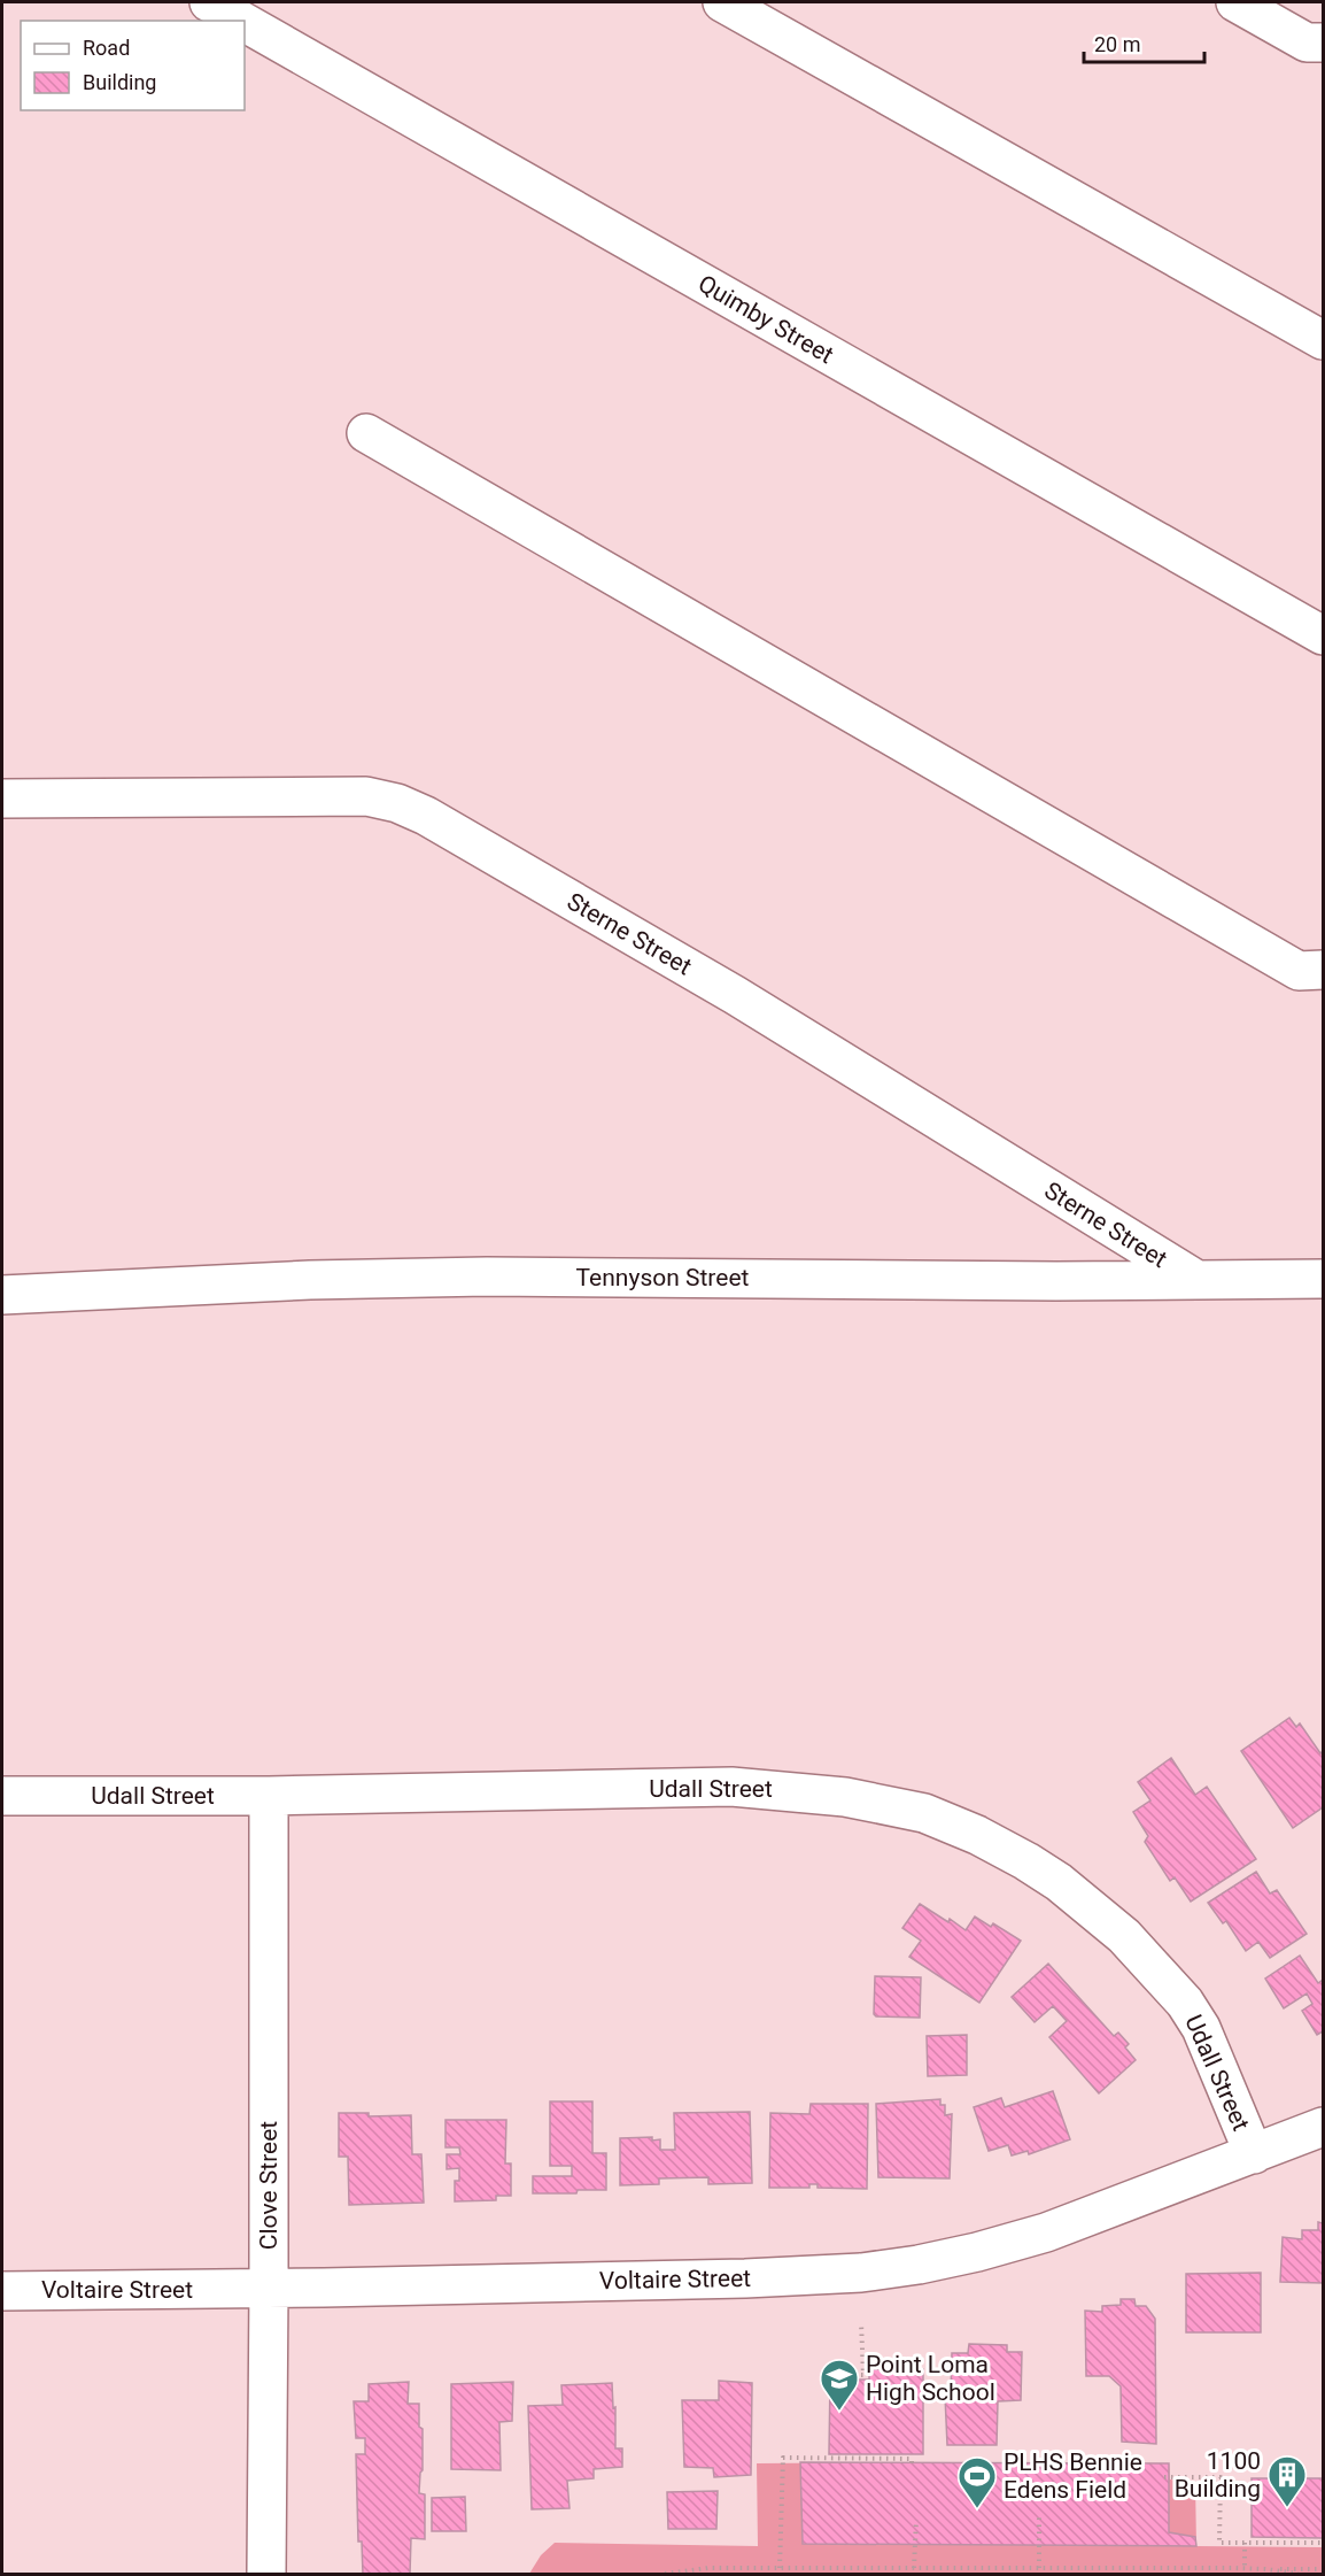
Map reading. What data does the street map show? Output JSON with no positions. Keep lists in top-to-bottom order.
{
  "streets": {
    "street": [
      "Quimby Street",
      "Sterne Street",
      "Tennyson Street",
      "Udall Street",
      "Clove Street",
      "Voltaire Street"
    ]
  },
  "crossings": [
    ["Sterne Street", "Tennyson Street"],
    ["Udall Street", "Clove Street"],
    ["Udall Street", "Voltaire Street"],
    ["Clove Street", "Voltaire Street"]
  ],
  "places": {
    "school or university": ["Point Loma High School"],
    "building": ["1100 Building"],
    "sports": ["PLHS Bennie Edens Field"]
  },
  "legend": ["Road", "Building"],
  "scale_bar": "20 m"
}
